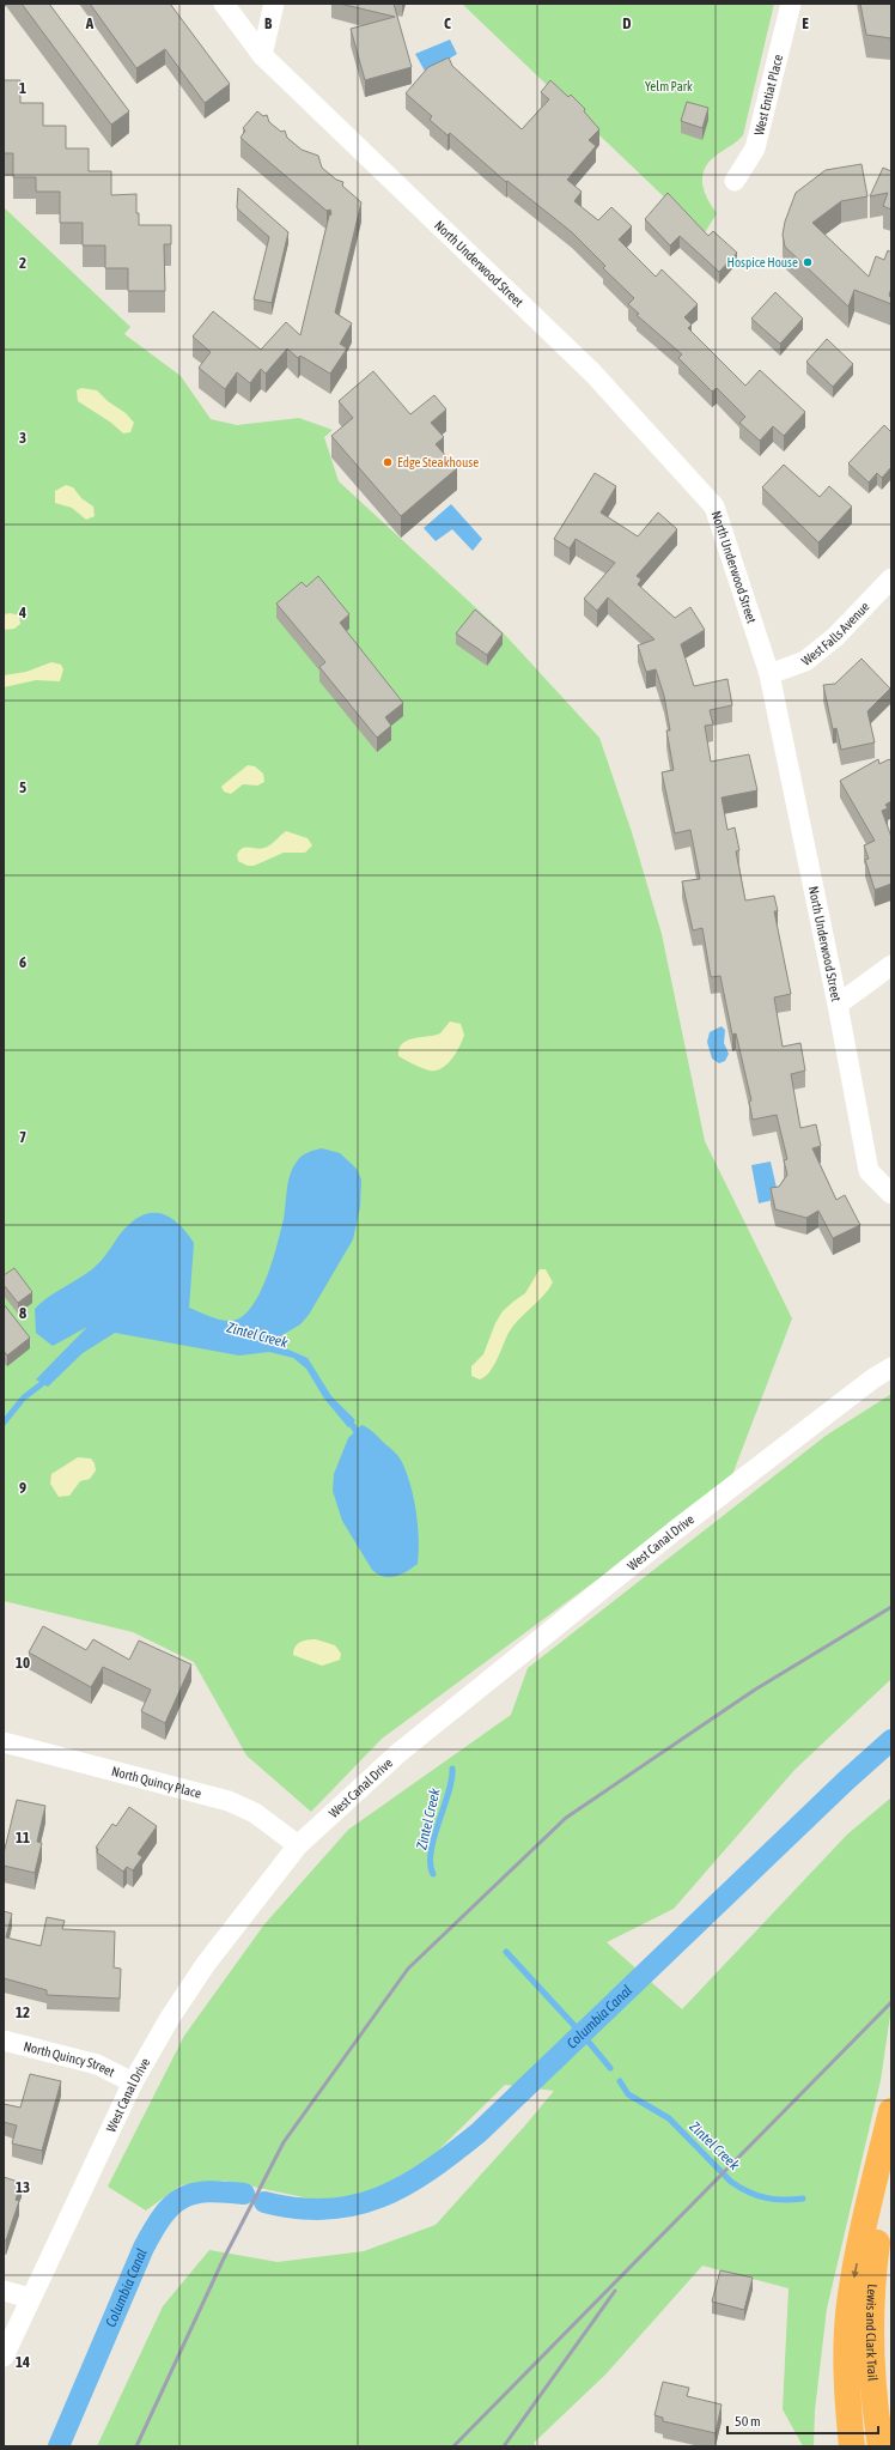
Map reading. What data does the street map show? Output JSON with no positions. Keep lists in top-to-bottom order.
{
  "streets": {
    "highway": ["Lewis and Clark Trail"],
    "street": [
      "West Entiat Place",
      "North Underwood Street",
      "West Falls Avenue",
      "West Canal Drive",
      "North Quincy Place",
      "North Quincy Street"
    ]
  },
  "crossings": [
    ["North Underwood Street", "West Falls Avenue"],
    ["West Canal Drive", "North Quincy Place"],
    ["West Canal Drive", "North Quincy Street"]
  ],
  "water": ["Zintel Creek", "Columbia Canal"],
  "parks": ["Yelm Park"],
  "places": ["Hospice House", "Edge Steakhouse"],
  "scale_bar": "50 m",
  "grid": {
    "columns": [
      "A",
      "B",
      "C",
      "D",
      "E"
    ],
    "rows": [
      "1",
      "2",
      "3",
      "4",
      "5",
      "6",
      "7",
      "8",
      "9",
      "10",
      "11",
      "12",
      "13",
      "14"
    ]
  }
}
